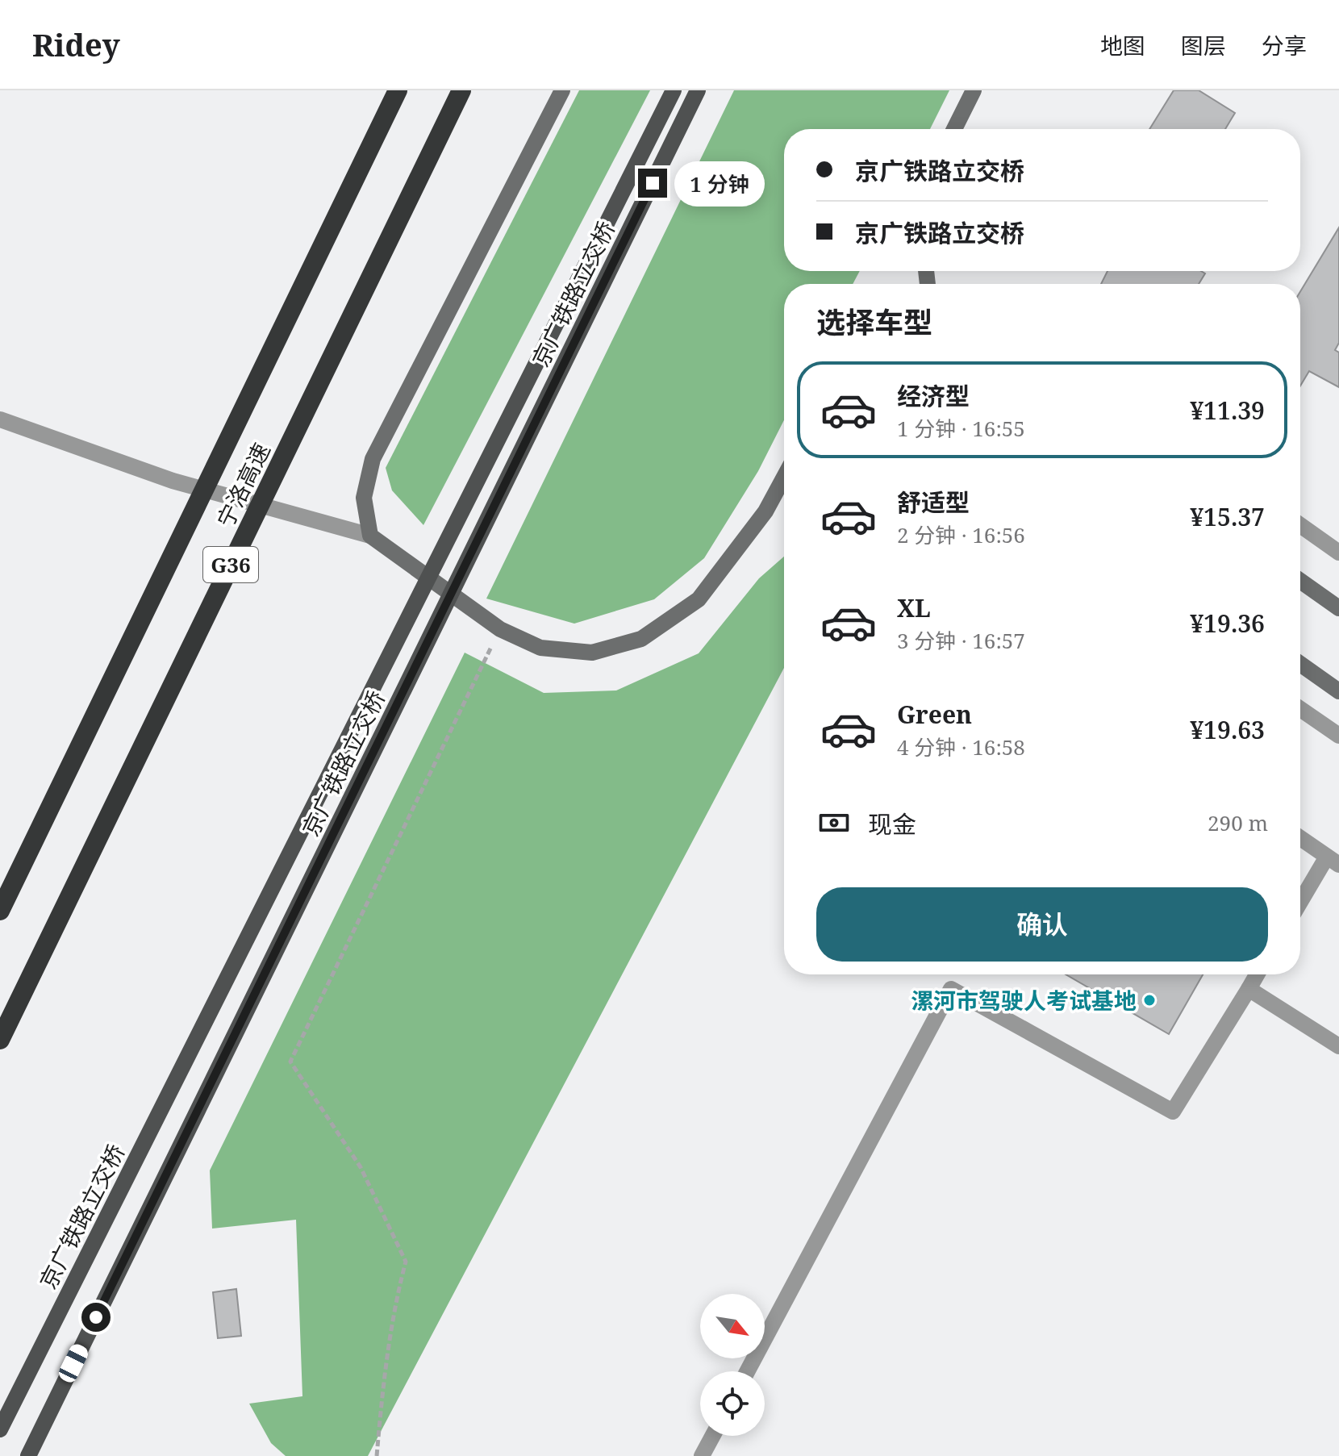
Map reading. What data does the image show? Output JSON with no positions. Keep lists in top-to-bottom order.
{
  "streets": {
    "highway": ["宁洛高速", "G36"],
    "main road": ["京广铁路立交桥"]
  },
  "places": ["漯河市驾驶人考试基地"],
  "north": "bottom right",
  "page": {
    "header": "Ridey",
    "nav": ["地图", "图层", "分享"],
    "banner": ["京广铁路立交桥", "京广铁路立交桥"],
    "bubble": "1 分钟",
    "heading": "选择车型",
    "list": [
      {
        "name": "经济型",
        "note": "1 分钟 · 16:55",
        "value": "¥11.39"
      },
      {
        "name": "舒适型",
        "note": "2 分钟 · 16:56",
        "value": "¥15.37"
      },
      {
        "name": "XL",
        "note": "3 分钟 · 16:57",
        "value": "¥19.36"
      },
      {
        "name": "Green",
        "note": "4 分钟 · 16:58",
        "value": "¥19.63"
      }
    ],
    "pay": ["现金", "290 m"],
    "buttons": "确认"
  }
}
